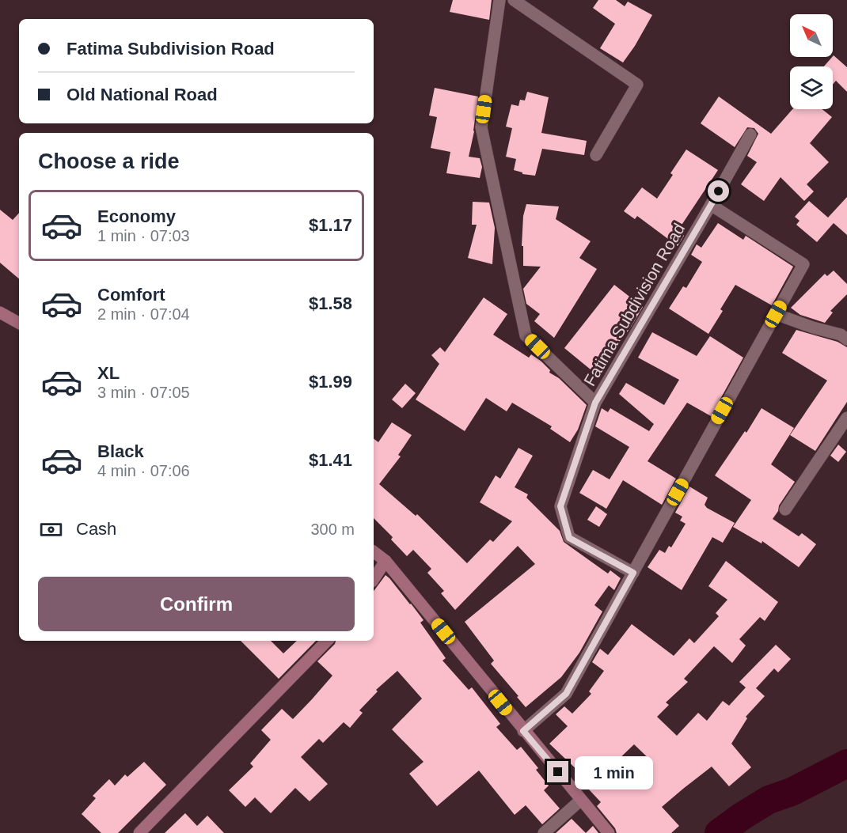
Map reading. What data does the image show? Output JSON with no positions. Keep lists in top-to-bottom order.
{
  "streets": {
    "street": ["Fatima Subdivision Road"]
  },
  "north": "top left",
  "page": {
    "banner": ["Fatima Subdivision Road", "Old National Road"],
    "heading": "Choose a ride",
    "list": [
      {
        "name": "Economy",
        "note": "1 min · 07:03",
        "value": "$1.17"
      },
      {
        "name": "Comfort",
        "note": "2 min · 07:04",
        "value": "$1.58"
      },
      {
        "name": "XL",
        "note": "3 min · 07:05",
        "value": "$1.99"
      },
      {
        "name": "Black",
        "note": "4 min · 07:06",
        "value": "$1.41"
      }
    ],
    "pay": ["Cash", "300 m"],
    "buttons": "Confirm",
    "bubble": "1 min"
  }
}
